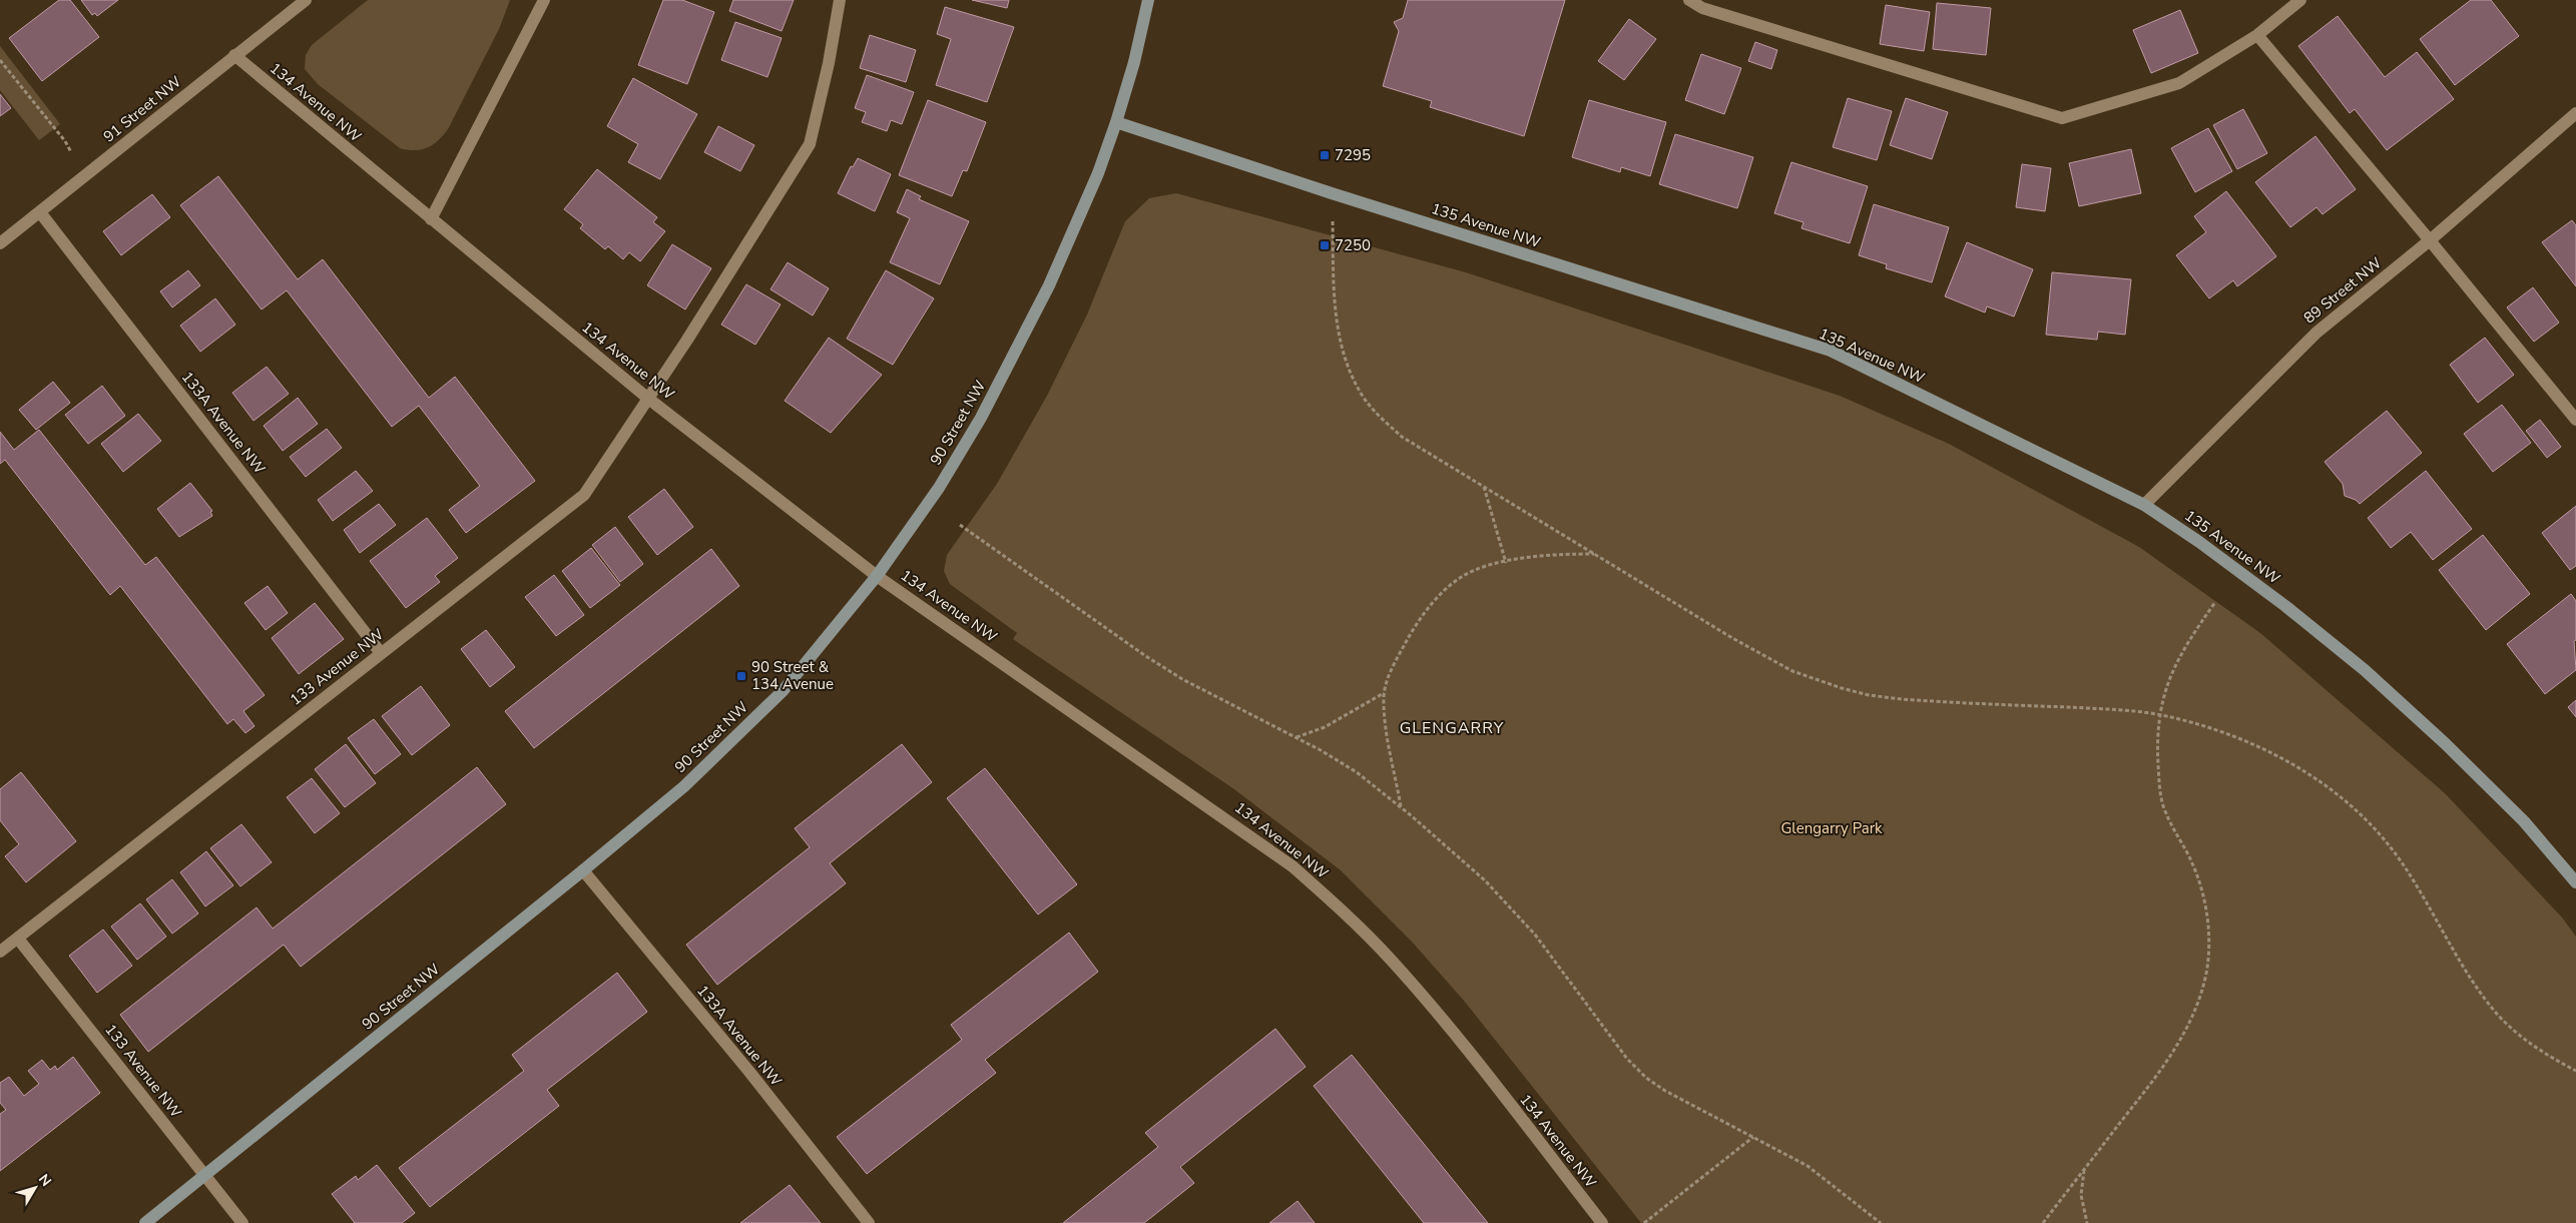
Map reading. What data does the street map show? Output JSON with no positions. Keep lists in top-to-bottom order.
{
  "streets": {
    "street": [
      "134 Avenue NW",
      "91 Street NW",
      "135 Avenue NW",
      "89 Street NW",
      "133A Avenue NW",
      "90 Street NW",
      "133 Avenue NW"
    ]
  },
  "crossings": [
    ["134 Avenue NW", "91 Street NW"],
    ["134 Avenue NW", "90 Street NW"],
    ["134 Avenue NW", "133 Avenue NW"],
    ["91 Street NW", "133A Avenue NW"],
    ["135 Avenue NW", "89 Street NW"],
    ["135 Avenue NW", "90 Street NW"],
    ["133A Avenue NW", "90 Street NW"],
    ["133A Avenue NW", "133 Avenue NW"],
    ["90 Street NW", "133 Avenue NW"]
  ],
  "districts": ["GLENGARRY"],
  "parks": ["Glengarry Park"],
  "places": {
    "transit": ["7295", "7250", "90 Street & 134 Avenue"]
  },
  "north": "top right"
}
